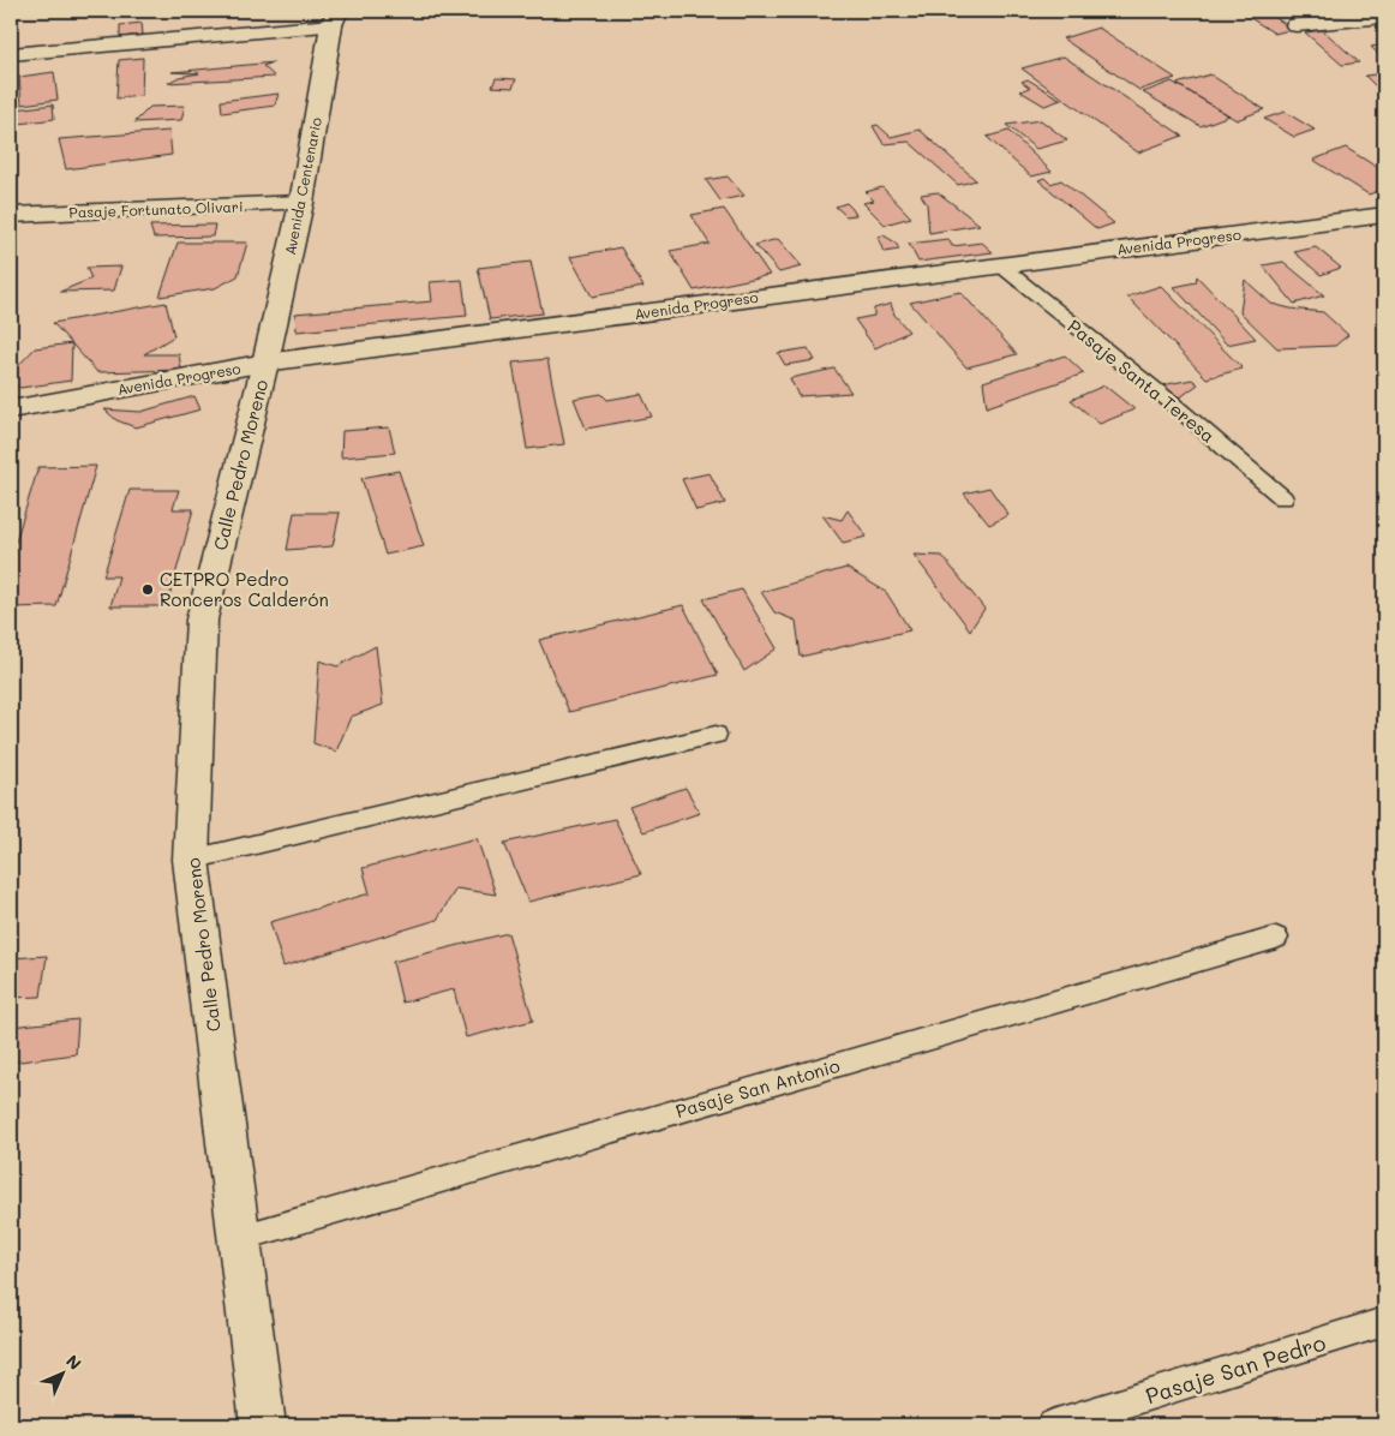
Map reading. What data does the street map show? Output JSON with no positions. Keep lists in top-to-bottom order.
{
  "streets": {
    "street": [
      "Avenida Centenario",
      "Pasaje Fortunato Olivari",
      "Avenida Progreso",
      "Calle Pedro Moreno"
    ],
    "lane": ["Pasaje Santa Teresa", "Pasaje San Antonio", "Pasaje San Pedro"]
  },
  "crossings": [
    ["Avenida Centenario", "Pasaje Fortunato Olivari"],
    ["Avenida Centenario", "Avenida Progreso"],
    ["Avenida Centenario", "Calle Pedro Moreno"],
    ["Avenida Progreso", "Pasaje Santa Teresa"],
    ["Avenida Progreso", "Calle Pedro Moreno"],
    ["Calle Pedro Moreno", "Pasaje San Antonio"]
  ],
  "places": ["CETPRO Pedro Ronceros Calderón"],
  "north": "top right"
}
